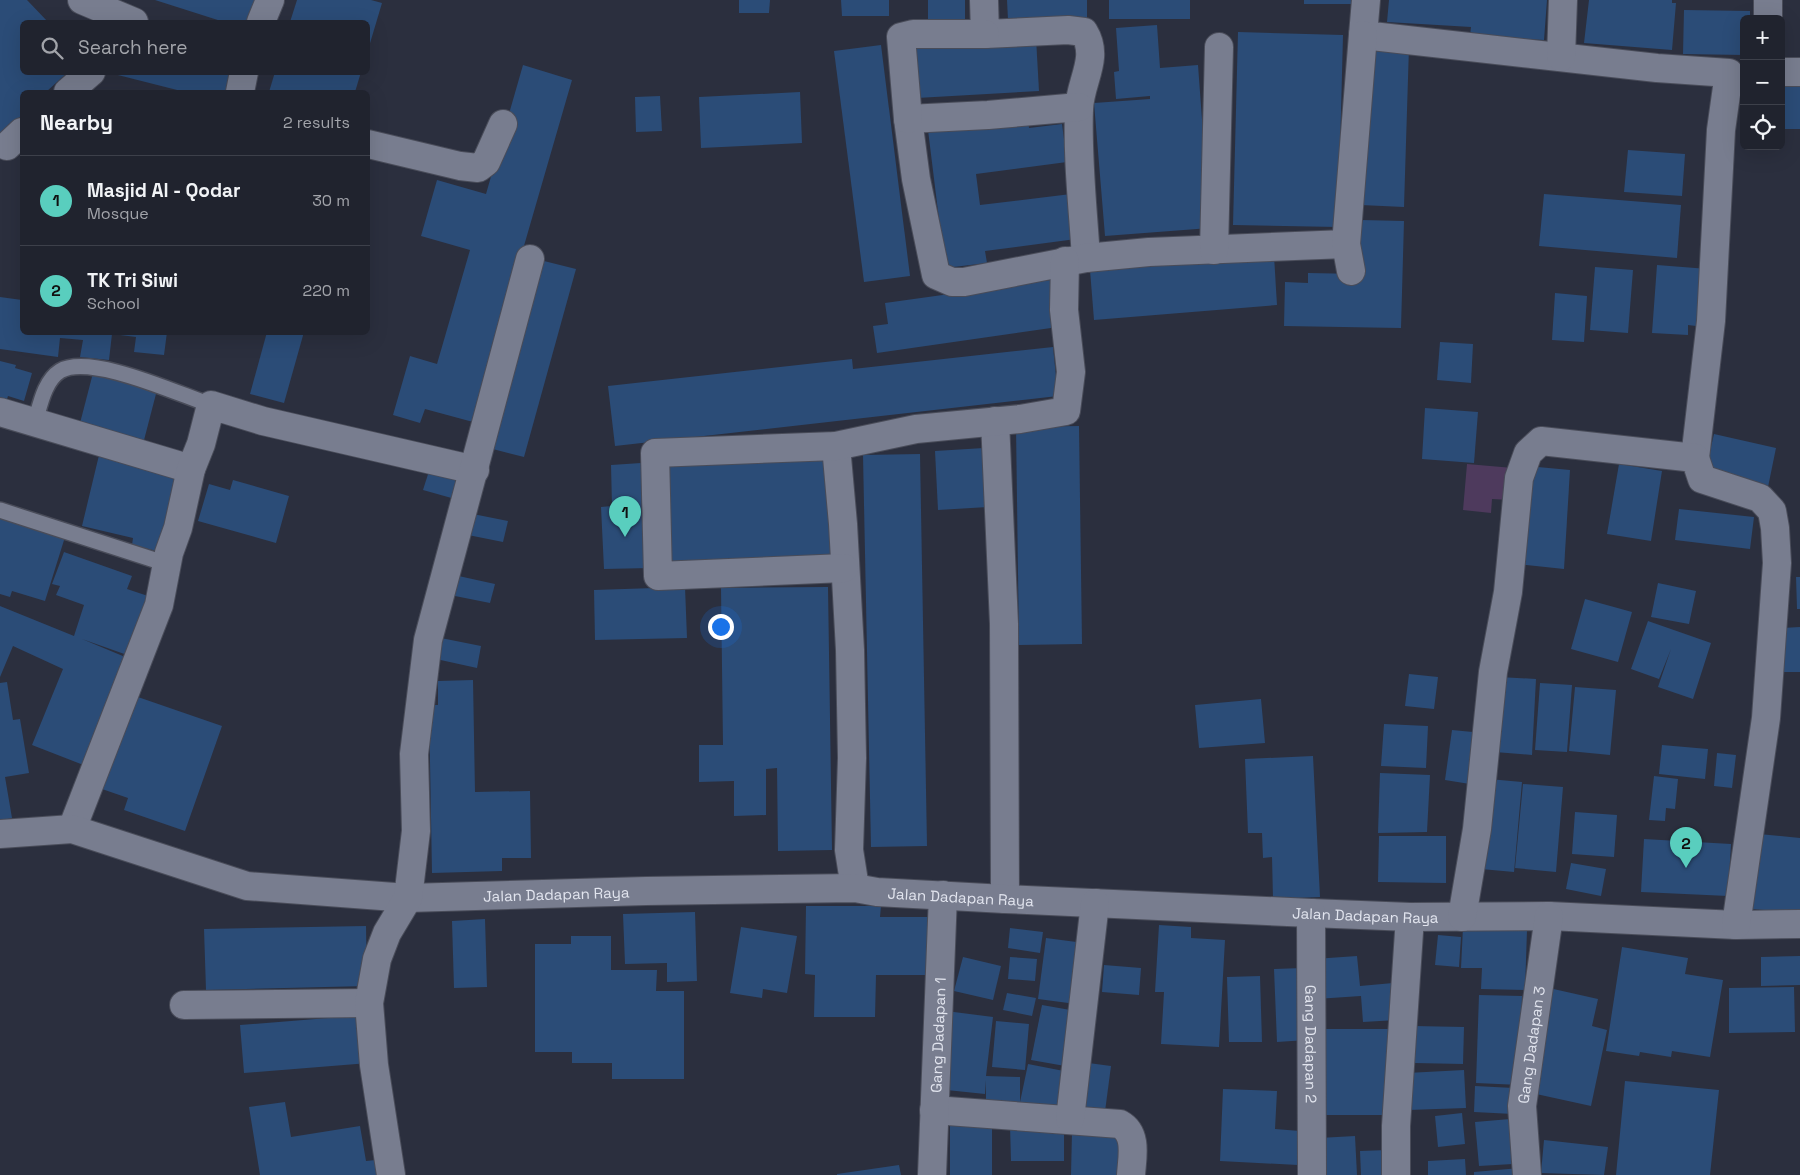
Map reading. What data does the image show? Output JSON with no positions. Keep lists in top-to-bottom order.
{
  "streets": {
    "street": [
      "Jalan Dadapan Raya",
      "Gang Dadapan 1",
      "Gang Dadapan 2",
      "Gang Dadapan 3"
    ]
  },
  "crossings": [
    ["Jalan Dadapan Raya", "Gang Dadapan 1"],
    ["Jalan Dadapan Raya", "Gang Dadapan 2"],
    ["Jalan Dadapan Raya", "Gang Dadapan 3"]
  ],
  "page": {
    "map_buttons": ["+", "−"],
    "search": "Search here",
    "heading": ["Nearby", "2 results"],
    "list": [
      {
        "mark": "1",
        "name": "Masjid Al - Qodar",
        "note": "Mosque",
        "value": "30 m"
      },
      {
        "mark": "2",
        "name": "TK Tri Siwi",
        "note": "School",
        "value": "220 m"
      }
    ],
    "pins": ["1", "2"]
  }
}
